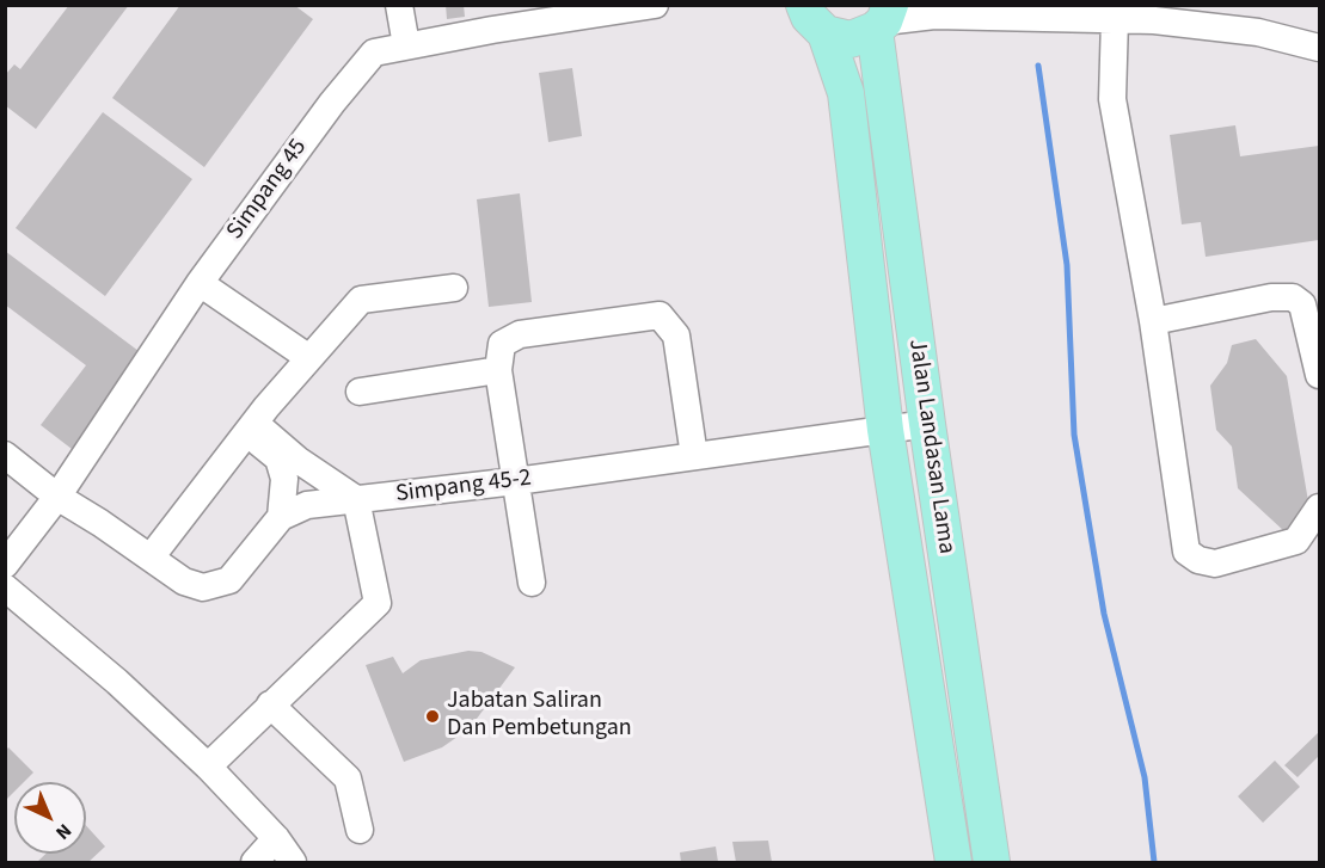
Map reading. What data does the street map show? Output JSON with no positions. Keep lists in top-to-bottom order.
{
  "streets": {
    "main road": ["Jalan Landasan Lama"],
    "street": ["Simpang 45", "Simpang 45-2"]
  },
  "crossings": [
    ["Simpang 45", "Simpang 45-2"],
    ["Jalan Landasan Lama", "Simpang 45-2"]
  ],
  "places": ["Jabatan Saliran Dan Pembetungan"],
  "north": "bottom right"
}
